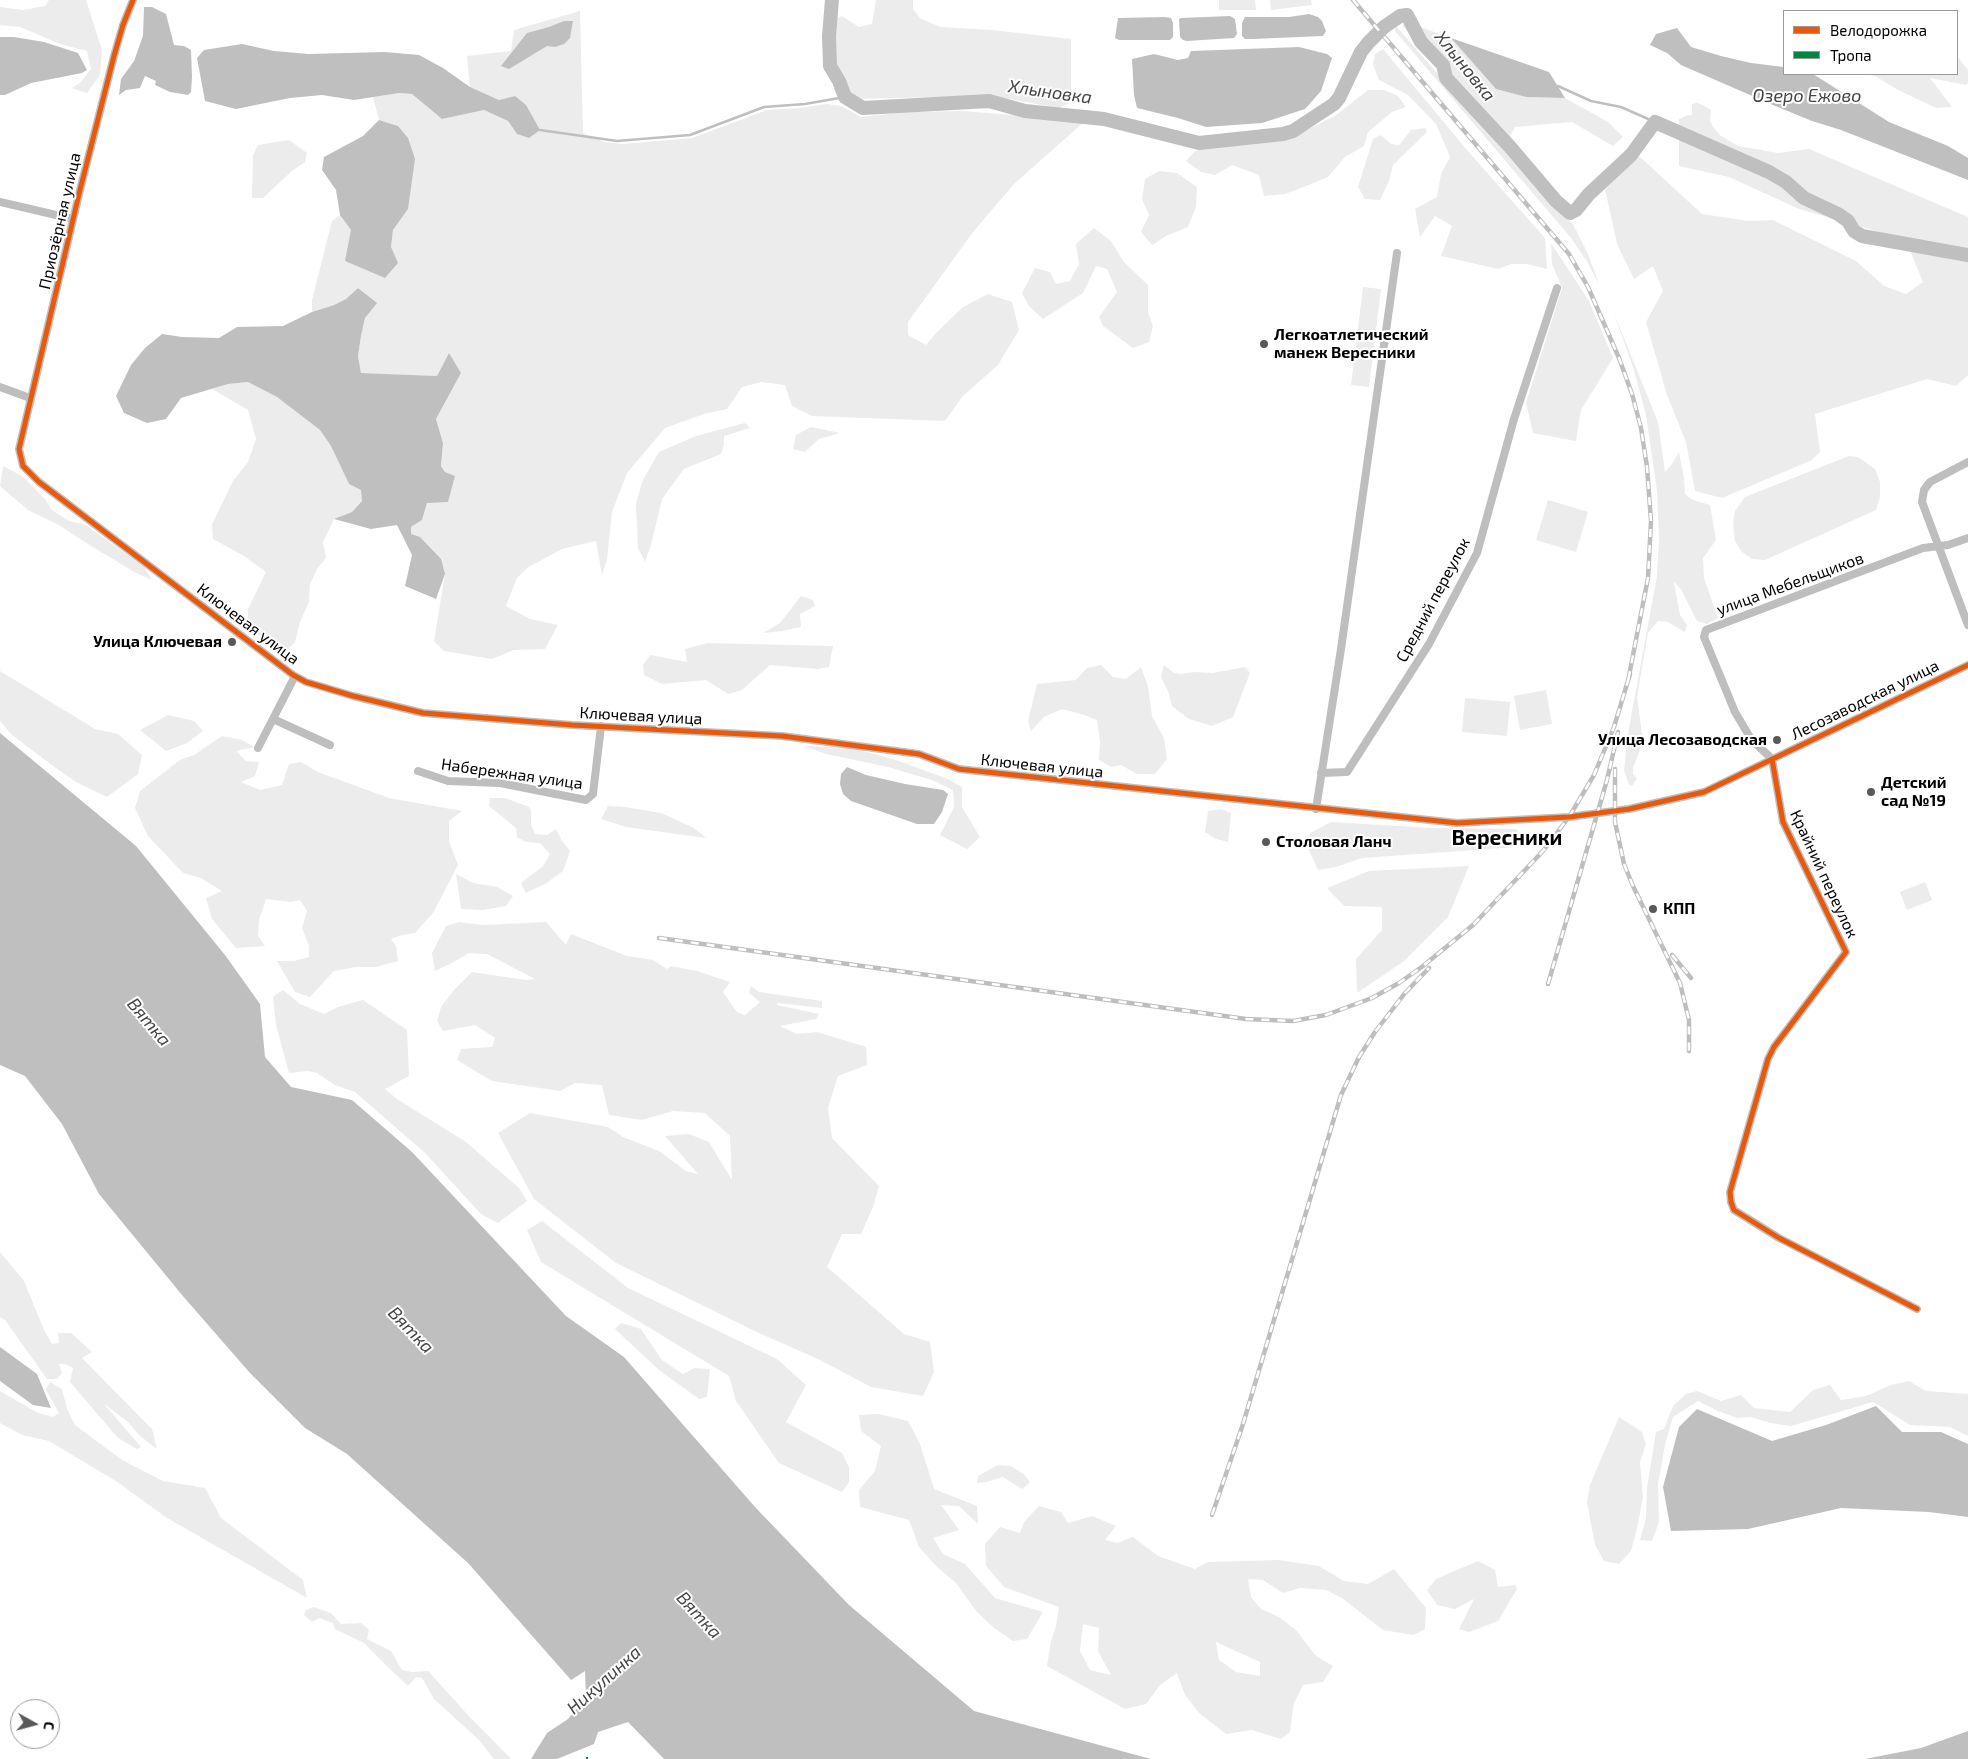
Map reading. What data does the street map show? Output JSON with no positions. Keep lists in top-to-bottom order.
{
  "streets": {
    "street": [
      "Приозёрная улица",
      "улица Мебельщиков",
      "Средний переулок",
      "Ключевая улица",
      "Лесозаводская улица",
      "Набережная улица",
      "Крайний переулок"
    ]
  },
  "crossings": [
    ["Приозёрная улица", "Ключевая улица"],
    ["улица Мебельщиков", "Лесозаводская улица"],
    ["улица Мебельщиков", "Крайний переулок"],
    ["Ключевая улица", "Лесозаводская улица"],
    ["Ключевая улица", "Набережная улица"],
    ["Лесозаводская улица", "Крайний переулок"]
  ],
  "districts": ["Вересники"],
  "water": [
    "Хлыновка",
    "Озеро Ежово",
    "Вятка",
    "Никулинка"
  ],
  "places": [
    "Легкоатлетический манеж Вересники",
    "Улица Ключевая",
    "Улица Лесозаводская",
    "Детский сад №19",
    "Столовая Ланч",
    "КПП"
  ],
  "legend": ["Велодорожка", "Тропа"],
  "north": "right"
}
